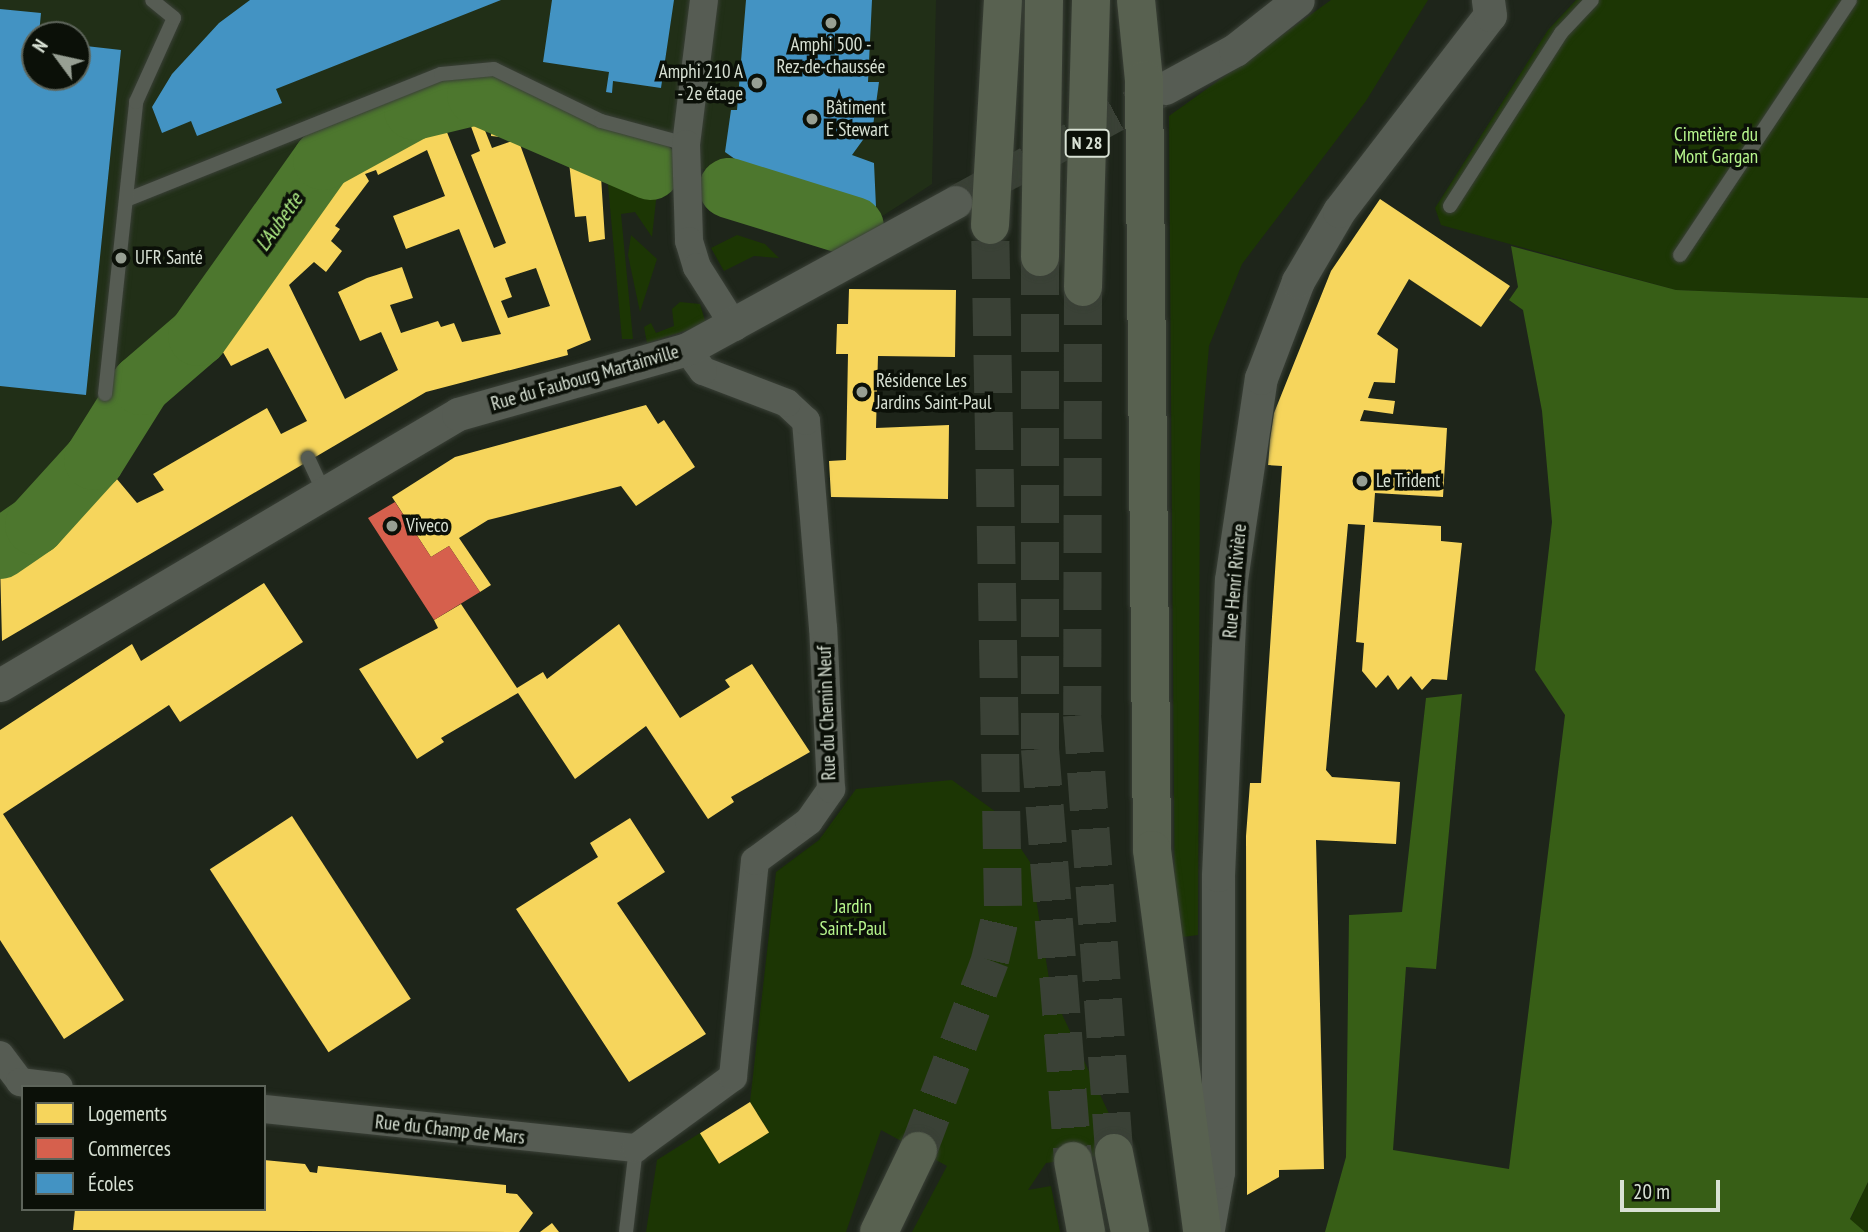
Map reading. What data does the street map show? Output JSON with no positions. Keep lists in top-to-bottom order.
{
  "streets": {
    "highway": ["N 28"],
    "street": [
      "Rue du Faubourg Martainville",
      "Rue Henri Rivière",
      "Rue du Chemin Neuf",
      "Rue du Champ de Mars"
    ]
  },
  "crossings": [
    ["Rue du Faubourg Martainville", "Rue du Chemin Neuf"],
    ["Rue du Chemin Neuf", "Rue du Champ de Mars"]
  ],
  "water": ["L'Aubette"],
  "parks": ["Cimetière du Mont Gargan", "Jardin Saint-Paul"],
  "places": [
    "Amphi 500 - Rez-de-chaussée",
    "Amphi 210 A - 2e étage",
    "Bâtiment E Stewart",
    "UFR Santé",
    "Résidence Les Jardins Saint-Paul",
    "Le Trident",
    "Viveco"
  ],
  "legend": ["Logements", "Commerces", "Écoles"],
  "scale_bar": "20 m",
  "north": "top left"
}
